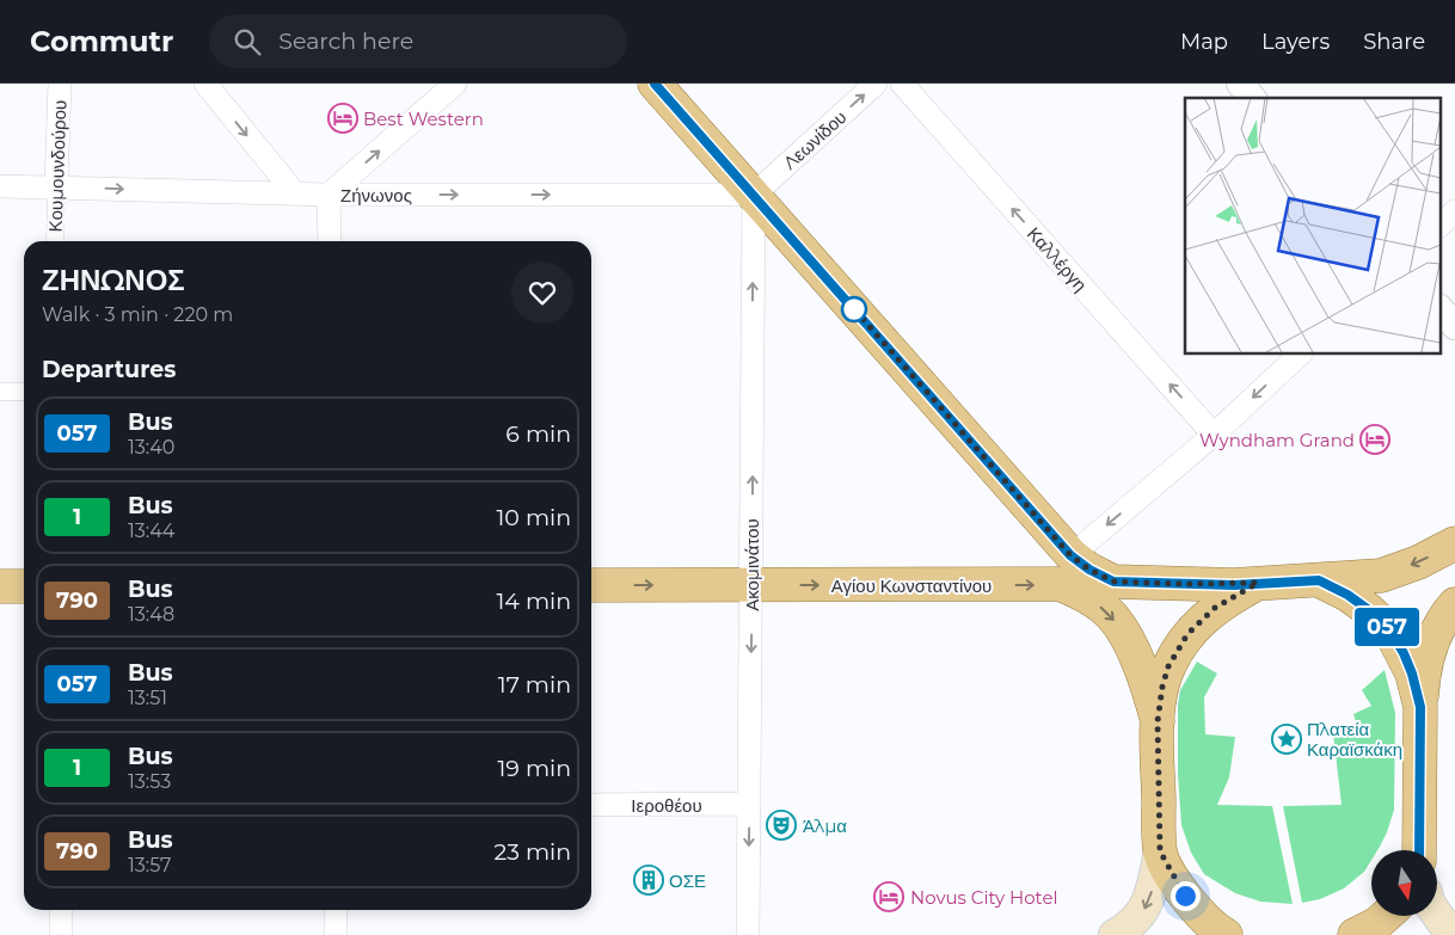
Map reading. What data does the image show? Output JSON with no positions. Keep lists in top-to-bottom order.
{
  "streets": {
    "main road": ["Αγίου Κωνσταντίνου"],
    "street": [
      "Λεωνίδου",
      "Κουμουνδούρου",
      "Ζήνωνος",
      "Καλλέργη",
      "Ακομινάτου",
      "Ιεροθέου"
    ]
  },
  "crossings": [
    ["Λεωνίδου", "Ζήνωνος"],
    ["Λεωνίδου", "Ακομινάτου"],
    ["Κουμουνδούρου", "Ζήνωνος"],
    ["Ζήνωνος", "Ακομινάτου"],
    ["Ακομινάτου", "Αγίου Κωνσταντίνου"],
    ["Ακομινάτου", "Ιεροθέου"]
  ],
  "one_way": ["Λεωνίδου", "Ζήνωνος", "Καλλέργη"],
  "places": {
    "hotel": ["Best Western", "Wyndham Grand", "Novus City Hotel"],
    "place": ["Πλατεία Καραϊσκάκη"],
    "theatre": ["Άλμα"],
    "building": ["ΟΣΕ"]
  },
  "lines": ["bus line 057"],
  "north": "bottom",
  "page": {
    "header": "Commutr",
    "search": "Search here",
    "nav": ["Map", "Layers", "Share"],
    "on_map": "057",
    "heading": [
      ["ΖΗΝΩΝΟΣ", "Walk · 3 min · 220 m"],
      "Departures"
    ],
    "list": [
      {
        "mark": "057",
        "name": "Bus",
        "note": "13:40",
        "value": "6 min"
      },
      {
        "mark": "1",
        "name": "Bus",
        "note": "13:44",
        "value": "10 min"
      },
      {
        "mark": "790",
        "name": "Bus",
        "note": "13:48",
        "value": "14 min"
      },
      {
        "mark": "057",
        "name": "Bus",
        "note": "13:51",
        "value": "17 min"
      },
      {
        "mark": "1",
        "name": "Bus",
        "note": "13:53",
        "value": "19 min"
      },
      {
        "mark": "790",
        "name": "Bus",
        "note": "13:57",
        "value": "23 min"
      }
    ]
  }
}
